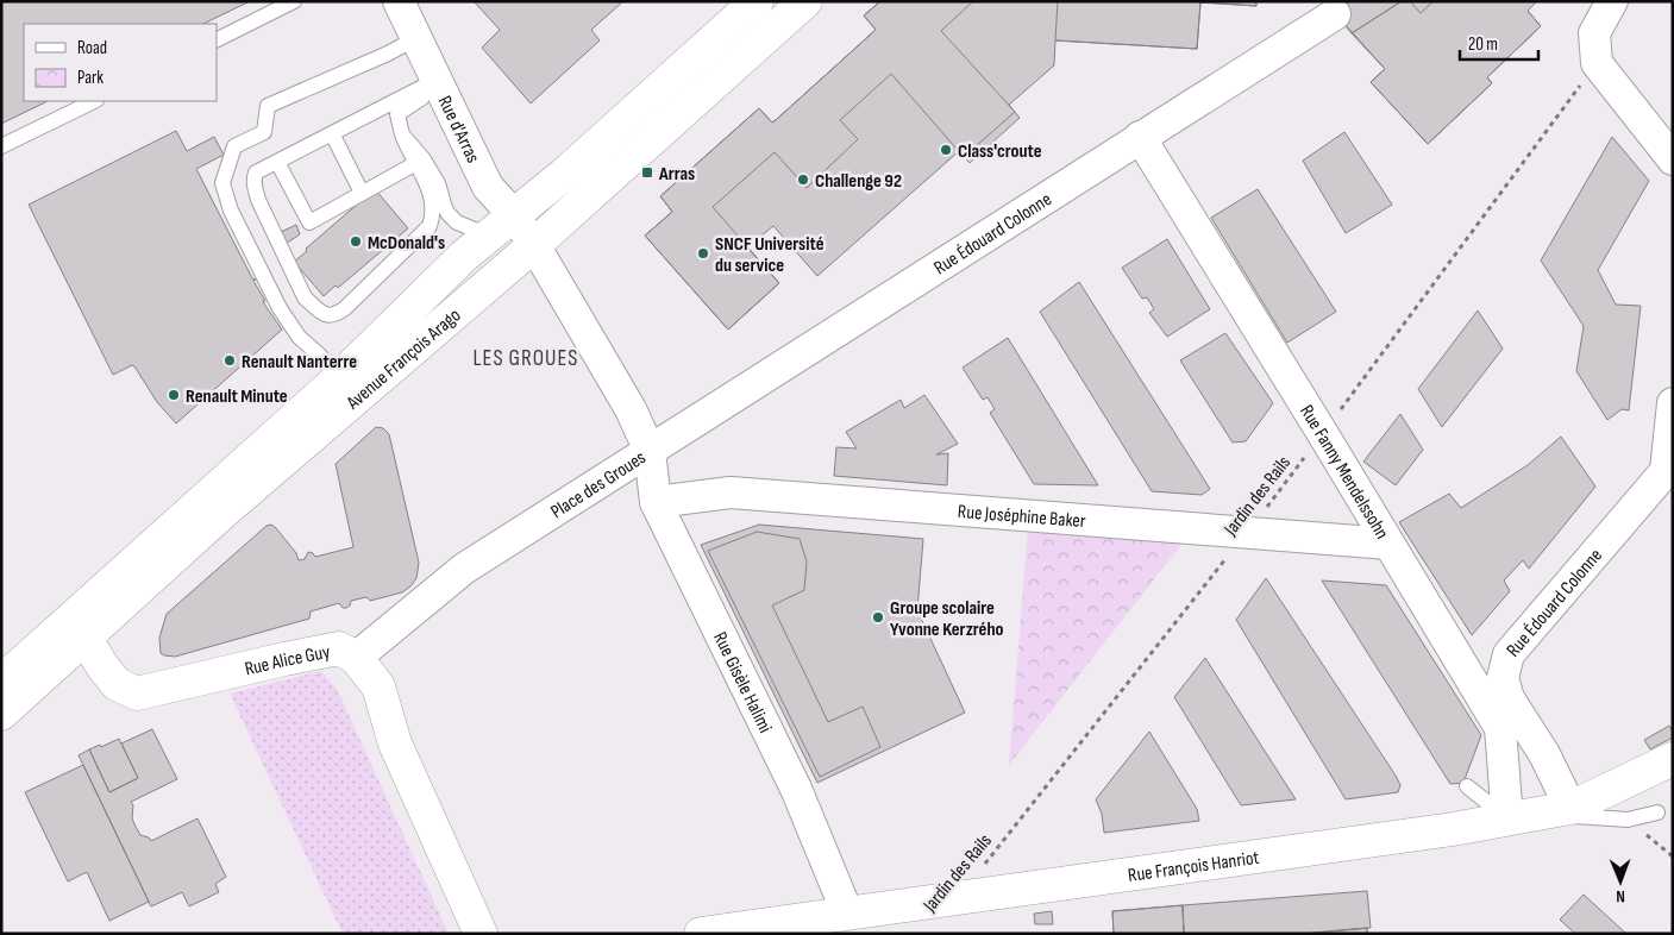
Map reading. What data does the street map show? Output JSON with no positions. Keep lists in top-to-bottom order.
{
  "streets": {
    "main road": ["Avenue François Arago", "Rue Alice Guy", "Rue François Hanriot"],
    "street": [
      "Rue d'Arras",
      "Rue Édouard Colonne",
      "Rue Fanny Mendelssohn",
      "Place des Groues",
      "Rue Joséphine Baker",
      "Rue Gisèle Halimi"
    ],
    "path": ["Jardin des Rails"]
  },
  "crossings": [
    ["Rue d'Arras", "Avenue François Arago"],
    ["Rue d'Arras", "Place des Groues"],
    ["Rue Édouard Colonne", "Rue Fanny Mendelssohn"],
    ["Rue Édouard Colonne", "Place des Groues"],
    ["Rue Édouard Colonne", "Rue Gisèle Halimi"],
    ["Rue Édouard Colonne", "Rue François Hanriot"],
    ["Avenue François Arago", "Place des Groues"],
    ["Avenue François Arago", "Rue Alice Guy"],
    ["Rue Fanny Mendelssohn", "Jardin des Rails"],
    ["Rue Fanny Mendelssohn", "Rue Joséphine Baker"],
    ["Rue Fanny Mendelssohn", "Rue François Hanriot"],
    ["Place des Groues", "Rue Alice Guy"],
    ["Place des Groues", "Rue Gisèle Halimi"],
    ["Jardin des Rails", "Rue Joséphine Baker"],
    ["Jardin des Rails", "Rue François Hanriot"],
    ["Rue Joséphine Baker", "Rue Gisèle Halimi"],
    ["Rue Gisèle Halimi", "Rue François Hanriot"]
  ],
  "districts": ["LES GROUES"],
  "places": {
    "other": [
      "Class'croute",
      "Challenge 92",
      "McDonald's",
      "SNCF Université du service",
      "Renault Nanterre",
      "Renault Minute",
      "Groupe scolaire Yvonne Kerzrého"
    ],
    "transit": ["Arras"]
  },
  "legend": ["Road", "Park"],
  "scale_bar": "20 m",
  "north": "bottom"
}
